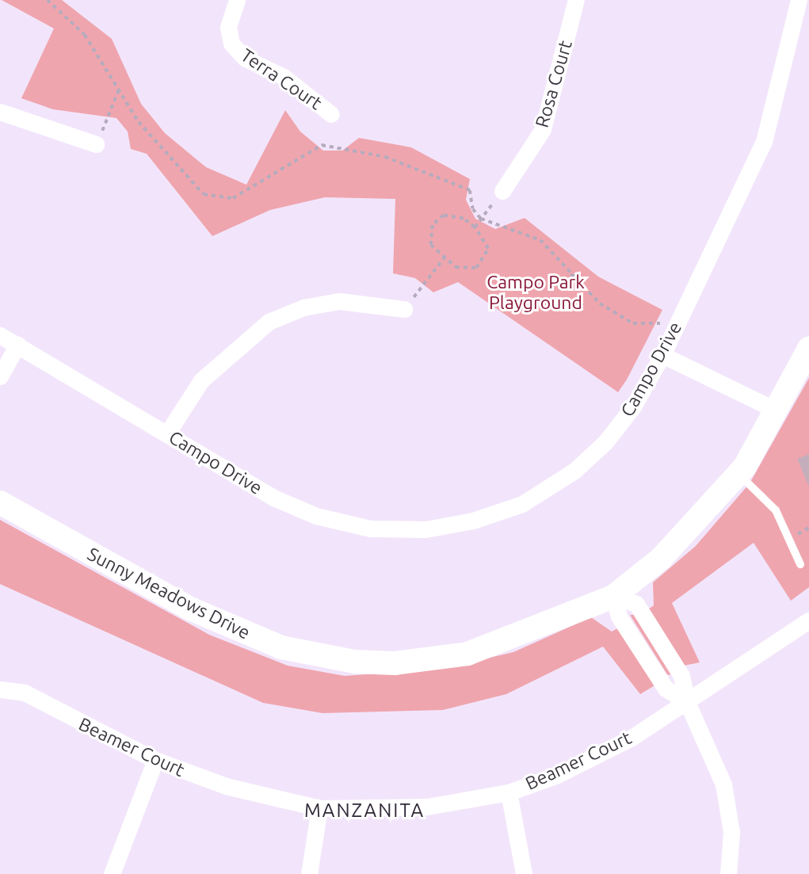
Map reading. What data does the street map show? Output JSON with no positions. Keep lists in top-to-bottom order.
{
  "streets": {
    "street": [
      "Terra Court",
      "Rosa Court",
      "Campo Drive",
      "Sunny Meadows Drive",
      "Beamer Court"
    ]
  },
  "districts": ["MANZANITA"],
  "parks": ["Campo Park Playground"]
}
